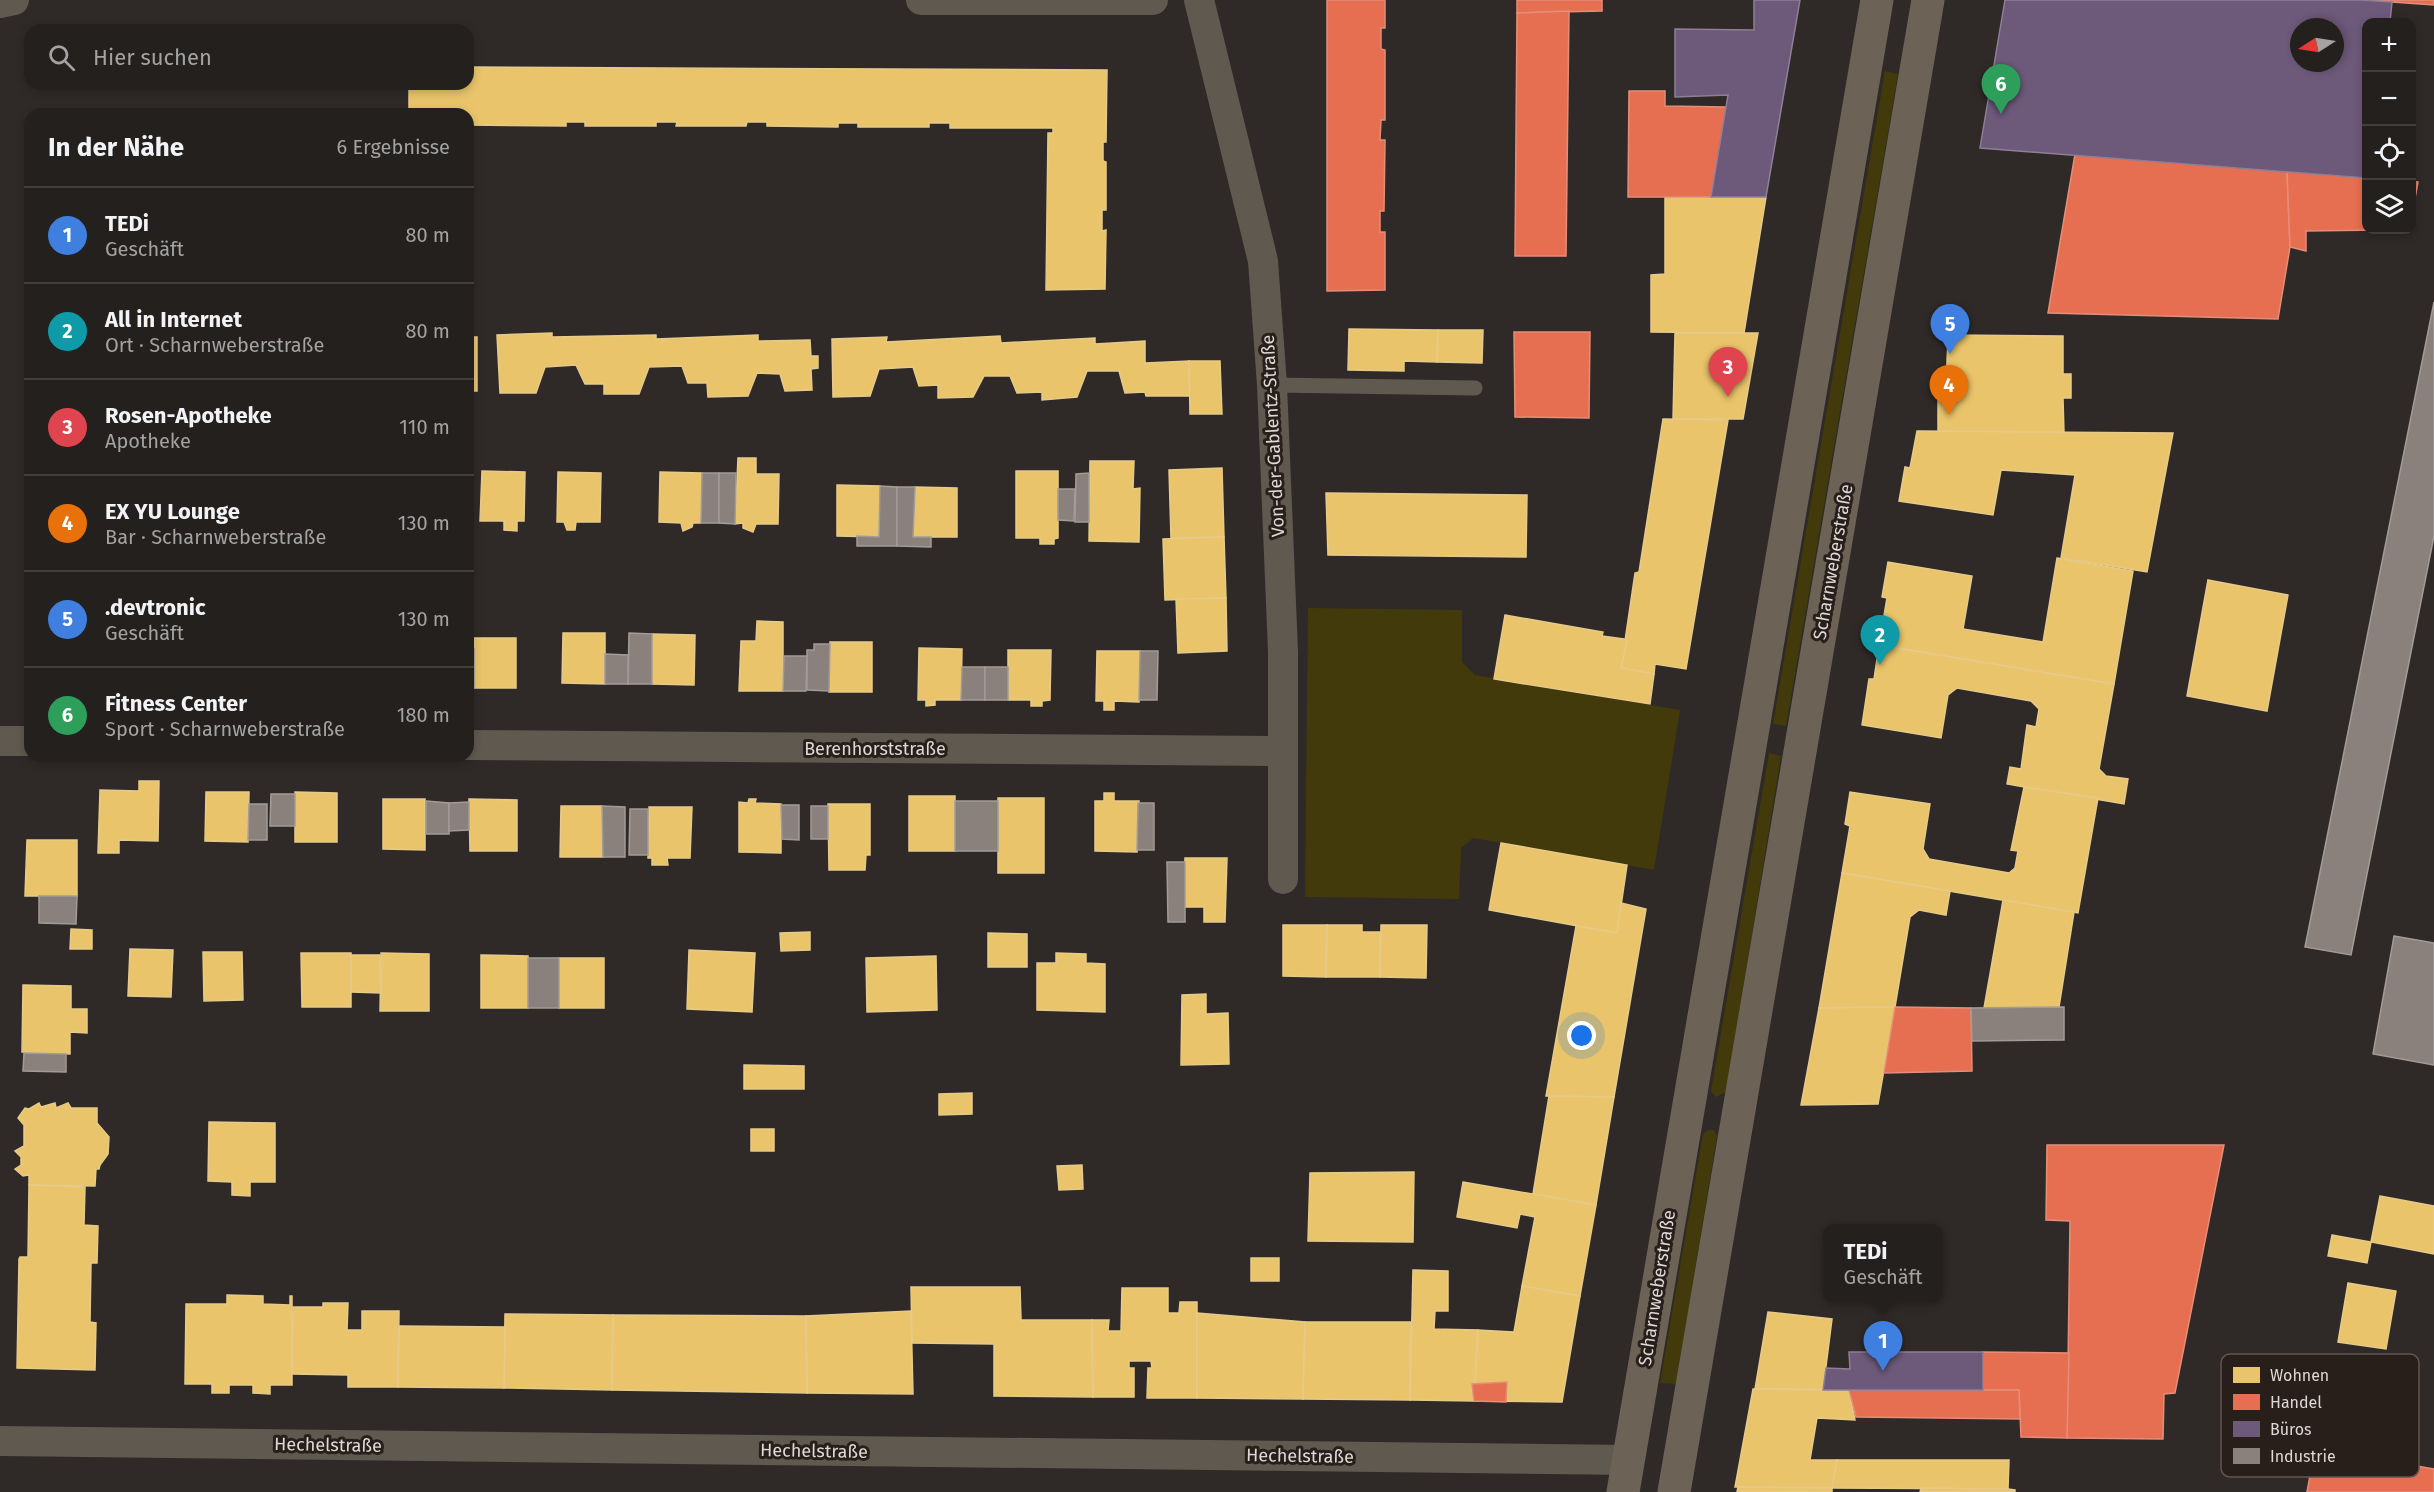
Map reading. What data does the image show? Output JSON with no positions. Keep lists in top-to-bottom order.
{
  "streets": {
    "main road": ["Scharnweberstraße"],
    "street": ["Von-der-Gablentz-Straße", "Berenhorststraße", "Hechelstraße"]
  },
  "crossings": [
    ["Von-der-Gablentz-Straße", "Berenhorststraße"],
    ["Scharnweberstraße", "Hechelstraße"]
  ],
  "legend": [
    "Wohnen",
    "Handel",
    "Büros",
    "Industrie"
  ],
  "north": "left",
  "page": {
    "map_buttons": ["+", "−"],
    "search": "Hier suchen",
    "pins": [
      "6",
      "5",
      "3",
      "4",
      "2",
      "1"
    ],
    "heading": ["In der Nähe", "6 Ergebnisse"],
    "list": [
      {
        "mark": "1",
        "name": "TEDi",
        "note": "Geschäft",
        "value": "80 m"
      },
      {
        "mark": "2",
        "name": "All in Internet",
        "note": "Ort · Scharnweberstraße",
        "value": "80 m"
      },
      {
        "mark": "3",
        "name": "Rosen-Apotheke",
        "note": "Apotheke",
        "value": "110 m"
      },
      {
        "mark": "4",
        "name": "EX YU Lounge",
        "note": "Bar · Scharnweberstraße",
        "value": "130 m"
      },
      {
        "mark": "5",
        "name": ".devtronic",
        "note": "Geschäft",
        "value": "130 m"
      },
      {
        "mark": "6",
        "name": "Fitness Center",
        "note": "Sport · Scharnweberstraße",
        "value": "180 m"
      }
    ],
    "popup": ["TEDi", "Geschäft"]
  }
}
